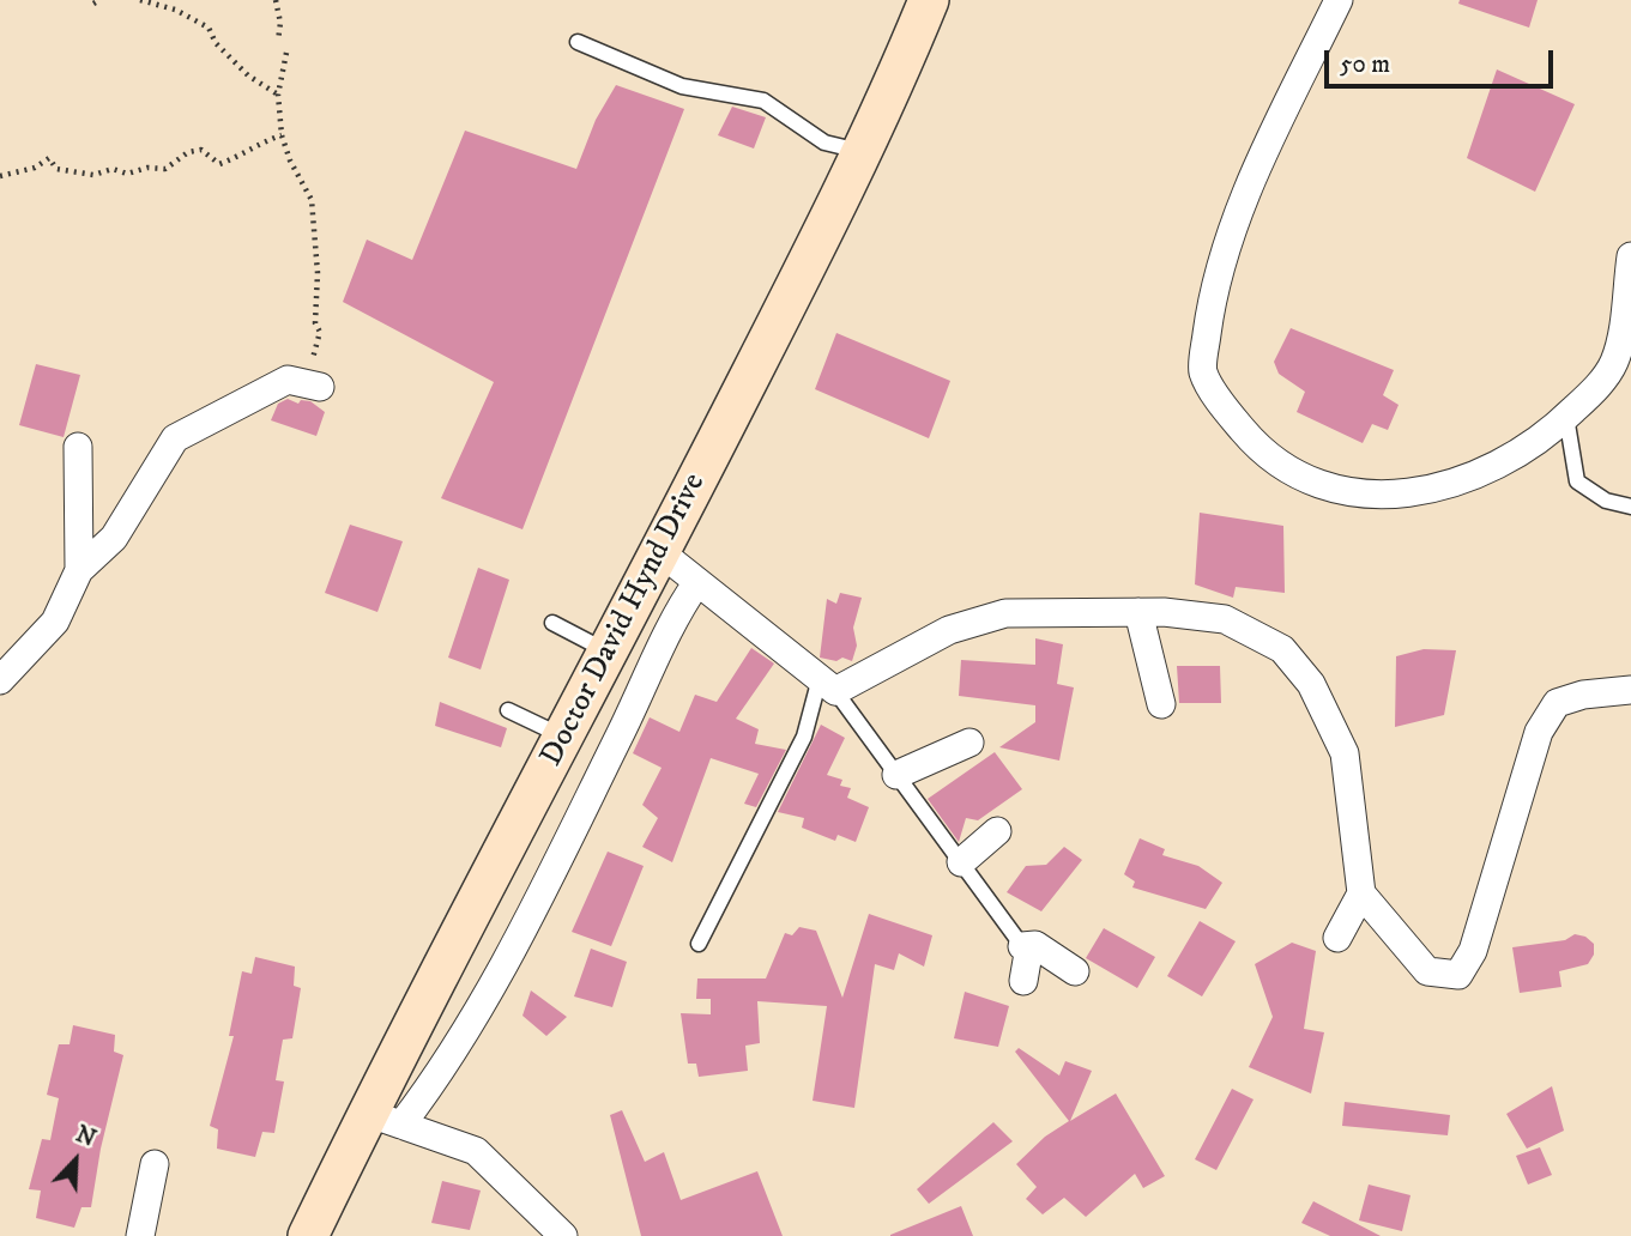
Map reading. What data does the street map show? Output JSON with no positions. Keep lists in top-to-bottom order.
{
  "streets": {
    "main road": ["Doctor David Hynd Drive"]
  },
  "scale_bar": "50 m",
  "north": "top right"
}
